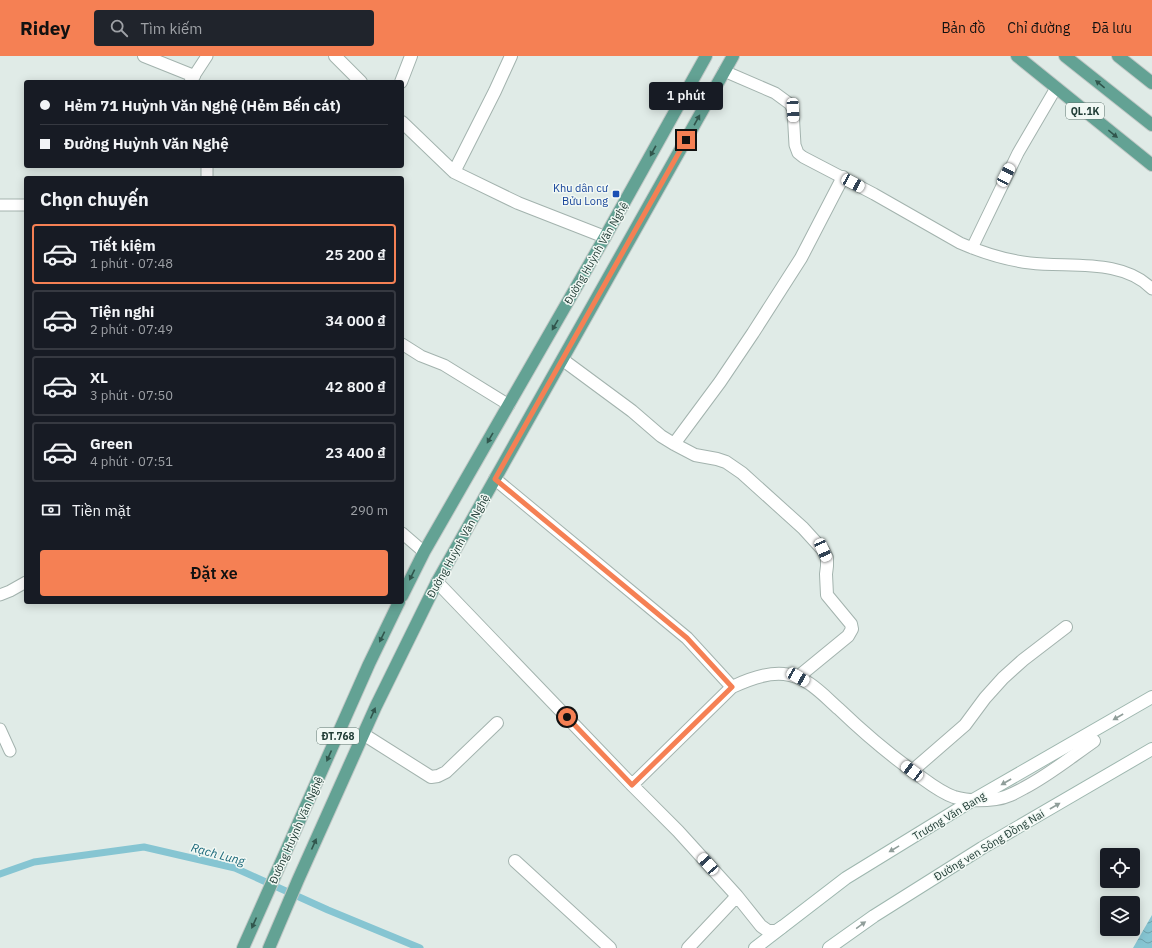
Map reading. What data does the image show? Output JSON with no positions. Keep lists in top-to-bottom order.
{
  "streets": {
    "main road": ["QL.1K", "Đường Huỳnh Văn Nghệ", "ĐT.768"],
    "street": ["Trương Văn Bang", "Đường ven Sông Đồng Nai"]
  },
  "water": ["Rạch Lung"],
  "places": {
    "transit": ["Khu dân cư Bửu Long"]
  },
  "page": {
    "header": "Ridey",
    "search": "Tìm kiếm",
    "nav": ["Bản đồ", "Chỉ đường", "Đã lưu"],
    "banner": ["Hẻm 71 Huỳnh Văn Nghệ (Hẻm Bến cát)", "Đường Huỳnh Văn Nghệ"],
    "bubble": "1 phút",
    "heading": "Chọn chuyến",
    "list": [
      {
        "name": "Tiết kiệm",
        "note": "1 phút · 07:48",
        "value": "25 200 ₫"
      },
      {
        "name": "Tiện nghi",
        "note": "2 phút · 07:49",
        "value": "34 000 ₫"
      },
      {
        "name": "XL",
        "note": "3 phút · 07:50",
        "value": "42 800 ₫"
      },
      {
        "name": "Green",
        "note": "4 phút · 07:51",
        "value": "23 400 ₫"
      }
    ],
    "pay": ["Tiền mặt", "290 m"],
    "buttons": "Đặt xe"
  }
}
